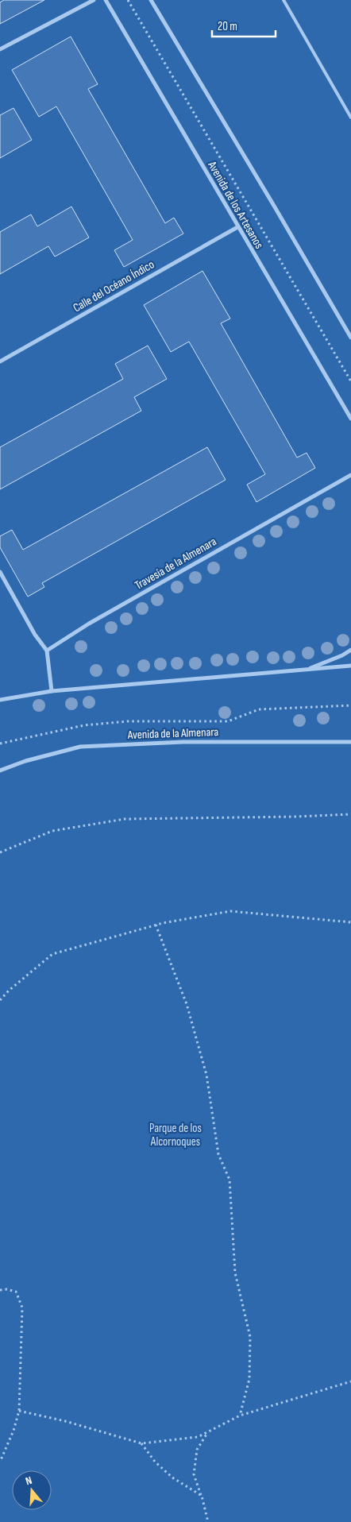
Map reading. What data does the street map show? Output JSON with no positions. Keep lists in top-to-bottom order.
{
  "streets": {
    "street": [
      "Avenida de los Artesanos",
      "Calle del Océano Índico",
      "Travesía de la Almenara",
      "Avenida de la Almenara"
    ]
  },
  "crossings": [
    ["Avenida de los Artesanos", "Calle del Océano Índico"]
  ],
  "parks": ["Parque de los Alcornoques"],
  "scale_bar": "20 m",
  "north": "top"
}
